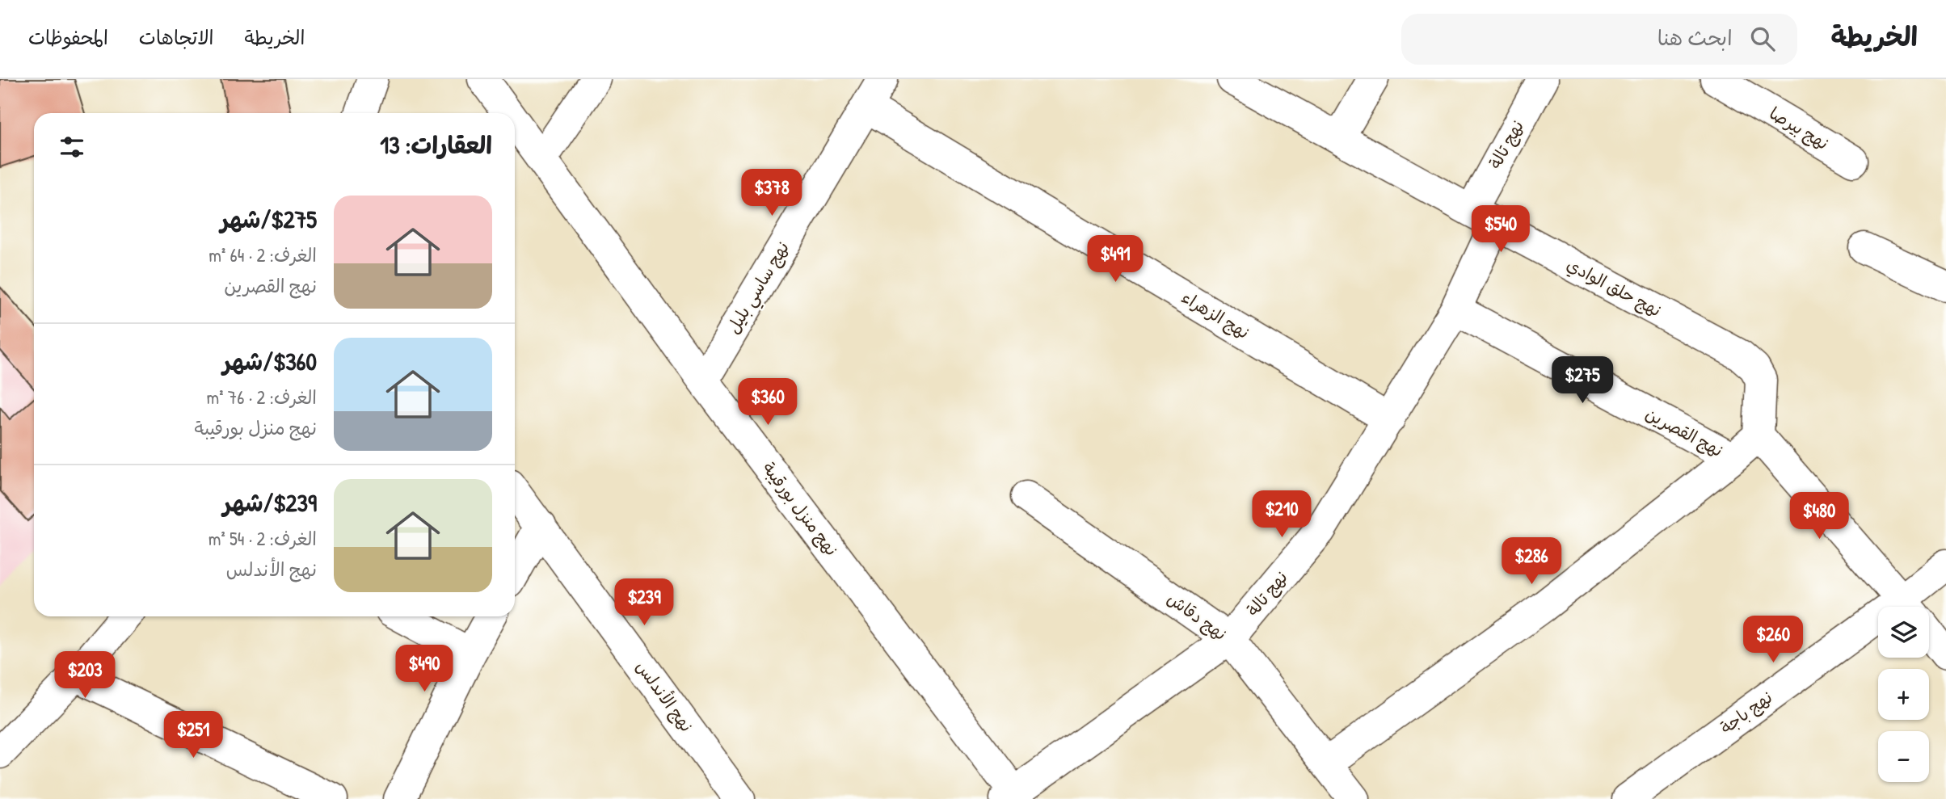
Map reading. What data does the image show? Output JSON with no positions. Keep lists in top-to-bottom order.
{
  "streets": {
    "street": [
      "نهج بيرصا",
      "نهج تالة",
      "نهج ساسي بليل",
      "نهج حلق الوادي",
      "نهج الزهراء",
      "نهج القصرين",
      "نهج منزل بورقيبة",
      "نهج دقاش",
      "نهج الأندلس",
      "نهج باجة"
    ]
  },
  "crossings": [
    ["نهج تالة", "نهج حلق الوادي"],
    ["نهج تالة", "نهج الزهراء"],
    ["نهج تالة", "نهج القصرين"],
    ["نهج تالة", "نهج منزل بورقيبة"],
    ["نهج تالة", "نهج دقاش"],
    ["نهج ساسي بليل", "نهج الزهراء"],
    ["نهج ساسي بليل", "نهج منزل بورقيبة"]
  ],
  "page": {
    "header": "الخريطة",
    "search": "ابحث هنا",
    "nav": ["الخريطة", "الاتجاهات", "المحفوظات"],
    "heading": "العقارات: 13",
    "price": [
      "$378",
      "$540",
      "$491",
      "$275",
      "$360",
      "$210",
      "$480",
      "$286",
      "$239",
      "$260",
      "$490",
      "$203",
      "$251"
    ],
    "list": [
      {
        "name": "$275/شهر",
        "note": "الغرف: 2 · 64 m² · نهج القصرين"
      },
      {
        "name": "$360/شهر",
        "note": "الغرف: 2 · 76 m² · نهج منزل بورقيبة"
      },
      {
        "name": "$239/شهر",
        "note": "الغرف: 2 · 54 m² · نهج الأندلس"
      }
    ],
    "map_buttons": ["+", "−"]
  }
}
